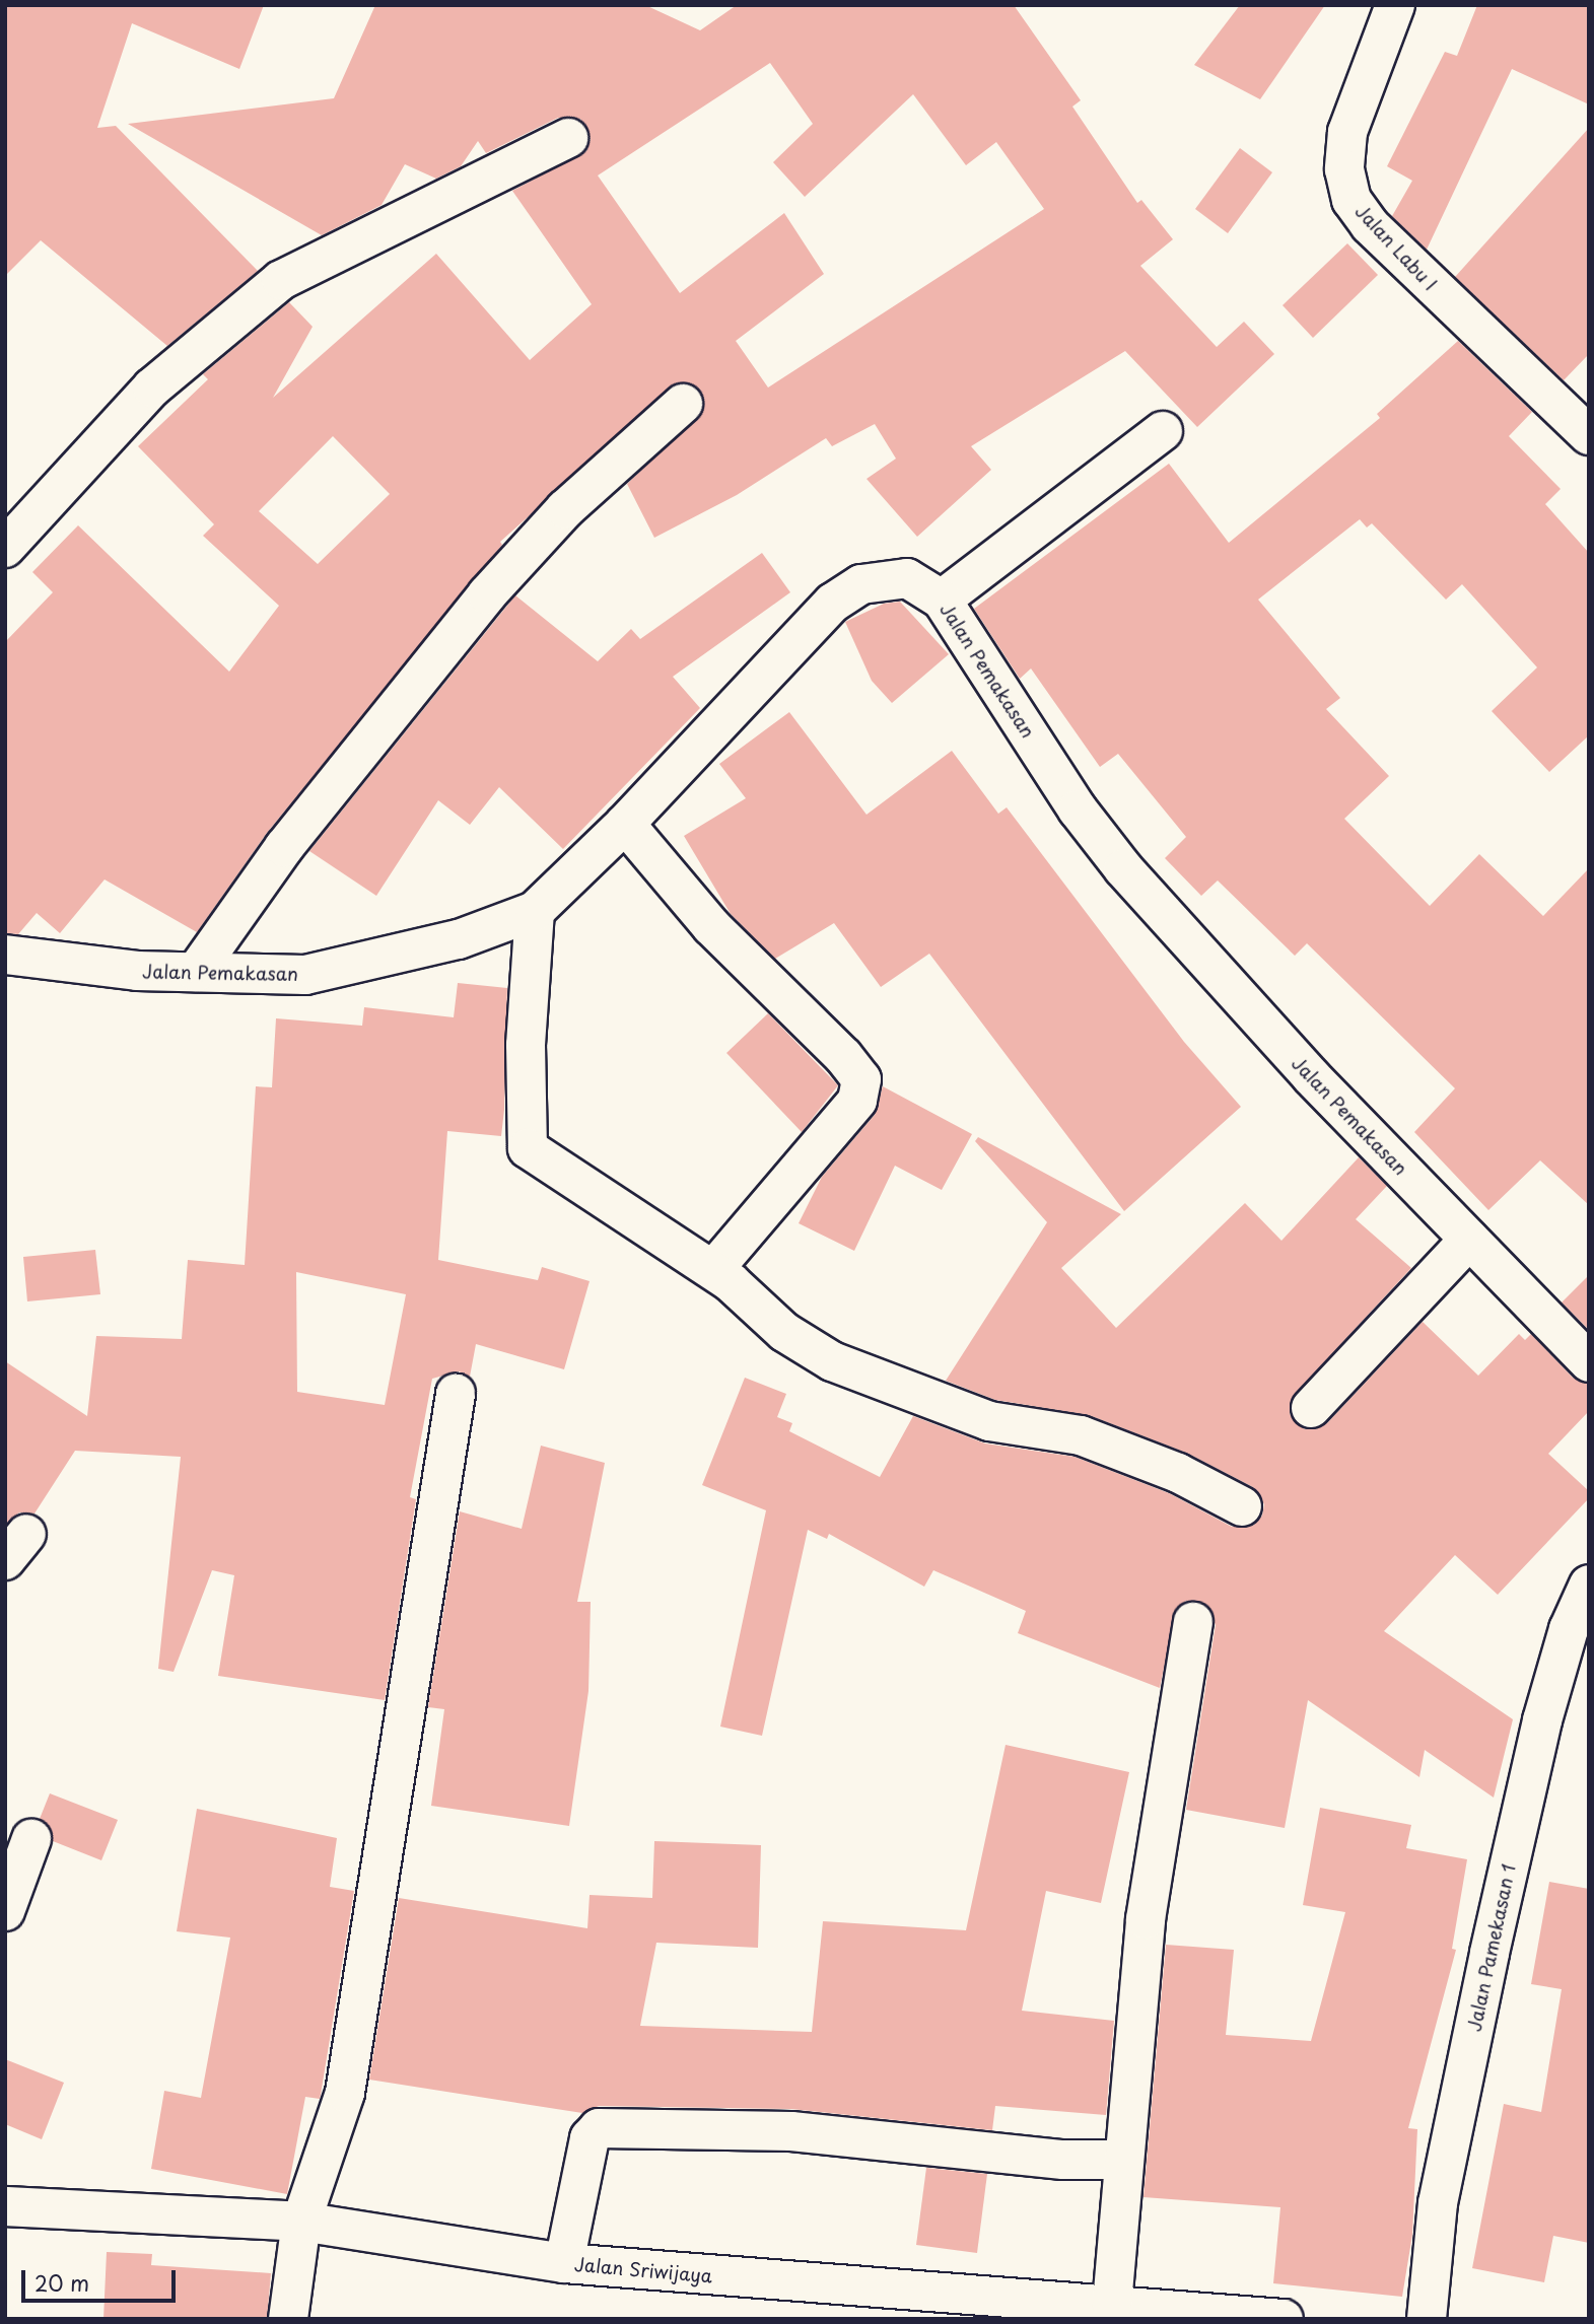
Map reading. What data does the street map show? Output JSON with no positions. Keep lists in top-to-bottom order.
{
  "streets": {
    "street": [
      "Jalan Labu I",
      "Jalan Pemakasan",
      "Jalan Pamekasan 1",
      "Jalan Sriwijaya"
    ]
  },
  "scale_bar": "20 m"
}
